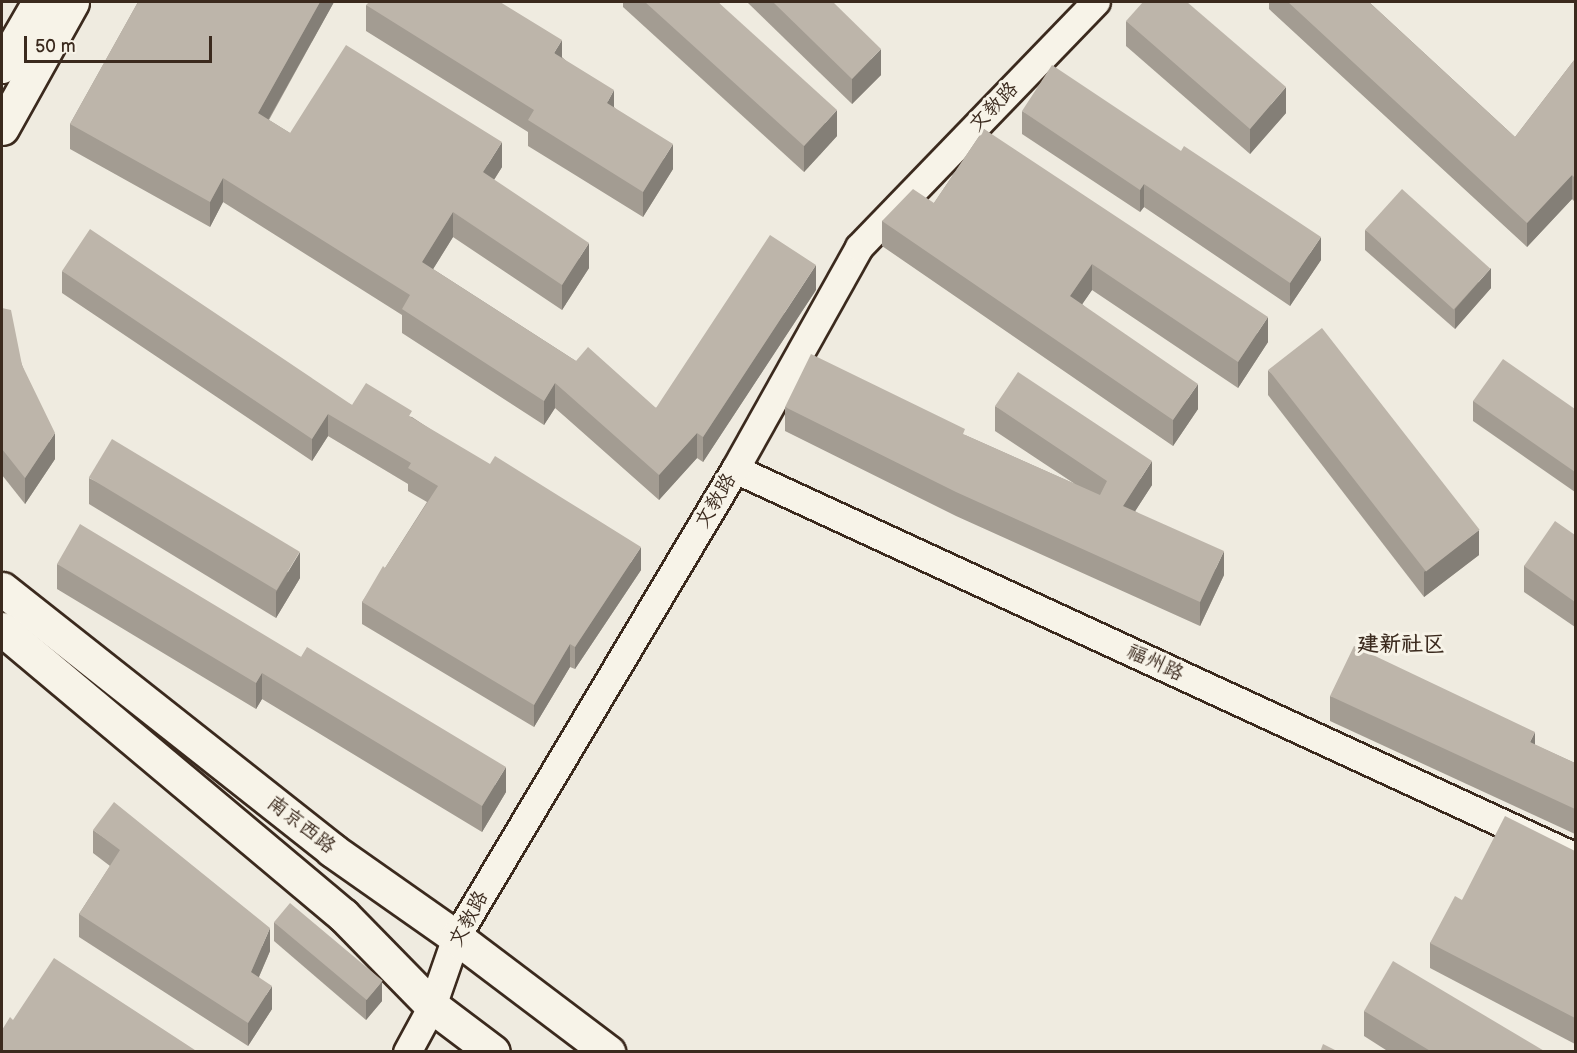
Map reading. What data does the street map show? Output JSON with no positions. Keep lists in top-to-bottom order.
{
  "streets": {
    "main road": ["南京西路"],
    "street": ["文教路", "福州路"]
  },
  "crossings": [
    ["文教路", "福州路"],
    ["文教路", "南京西路"]
  ],
  "districts": ["建新社区"],
  "scale_bar": "50 m"
}
